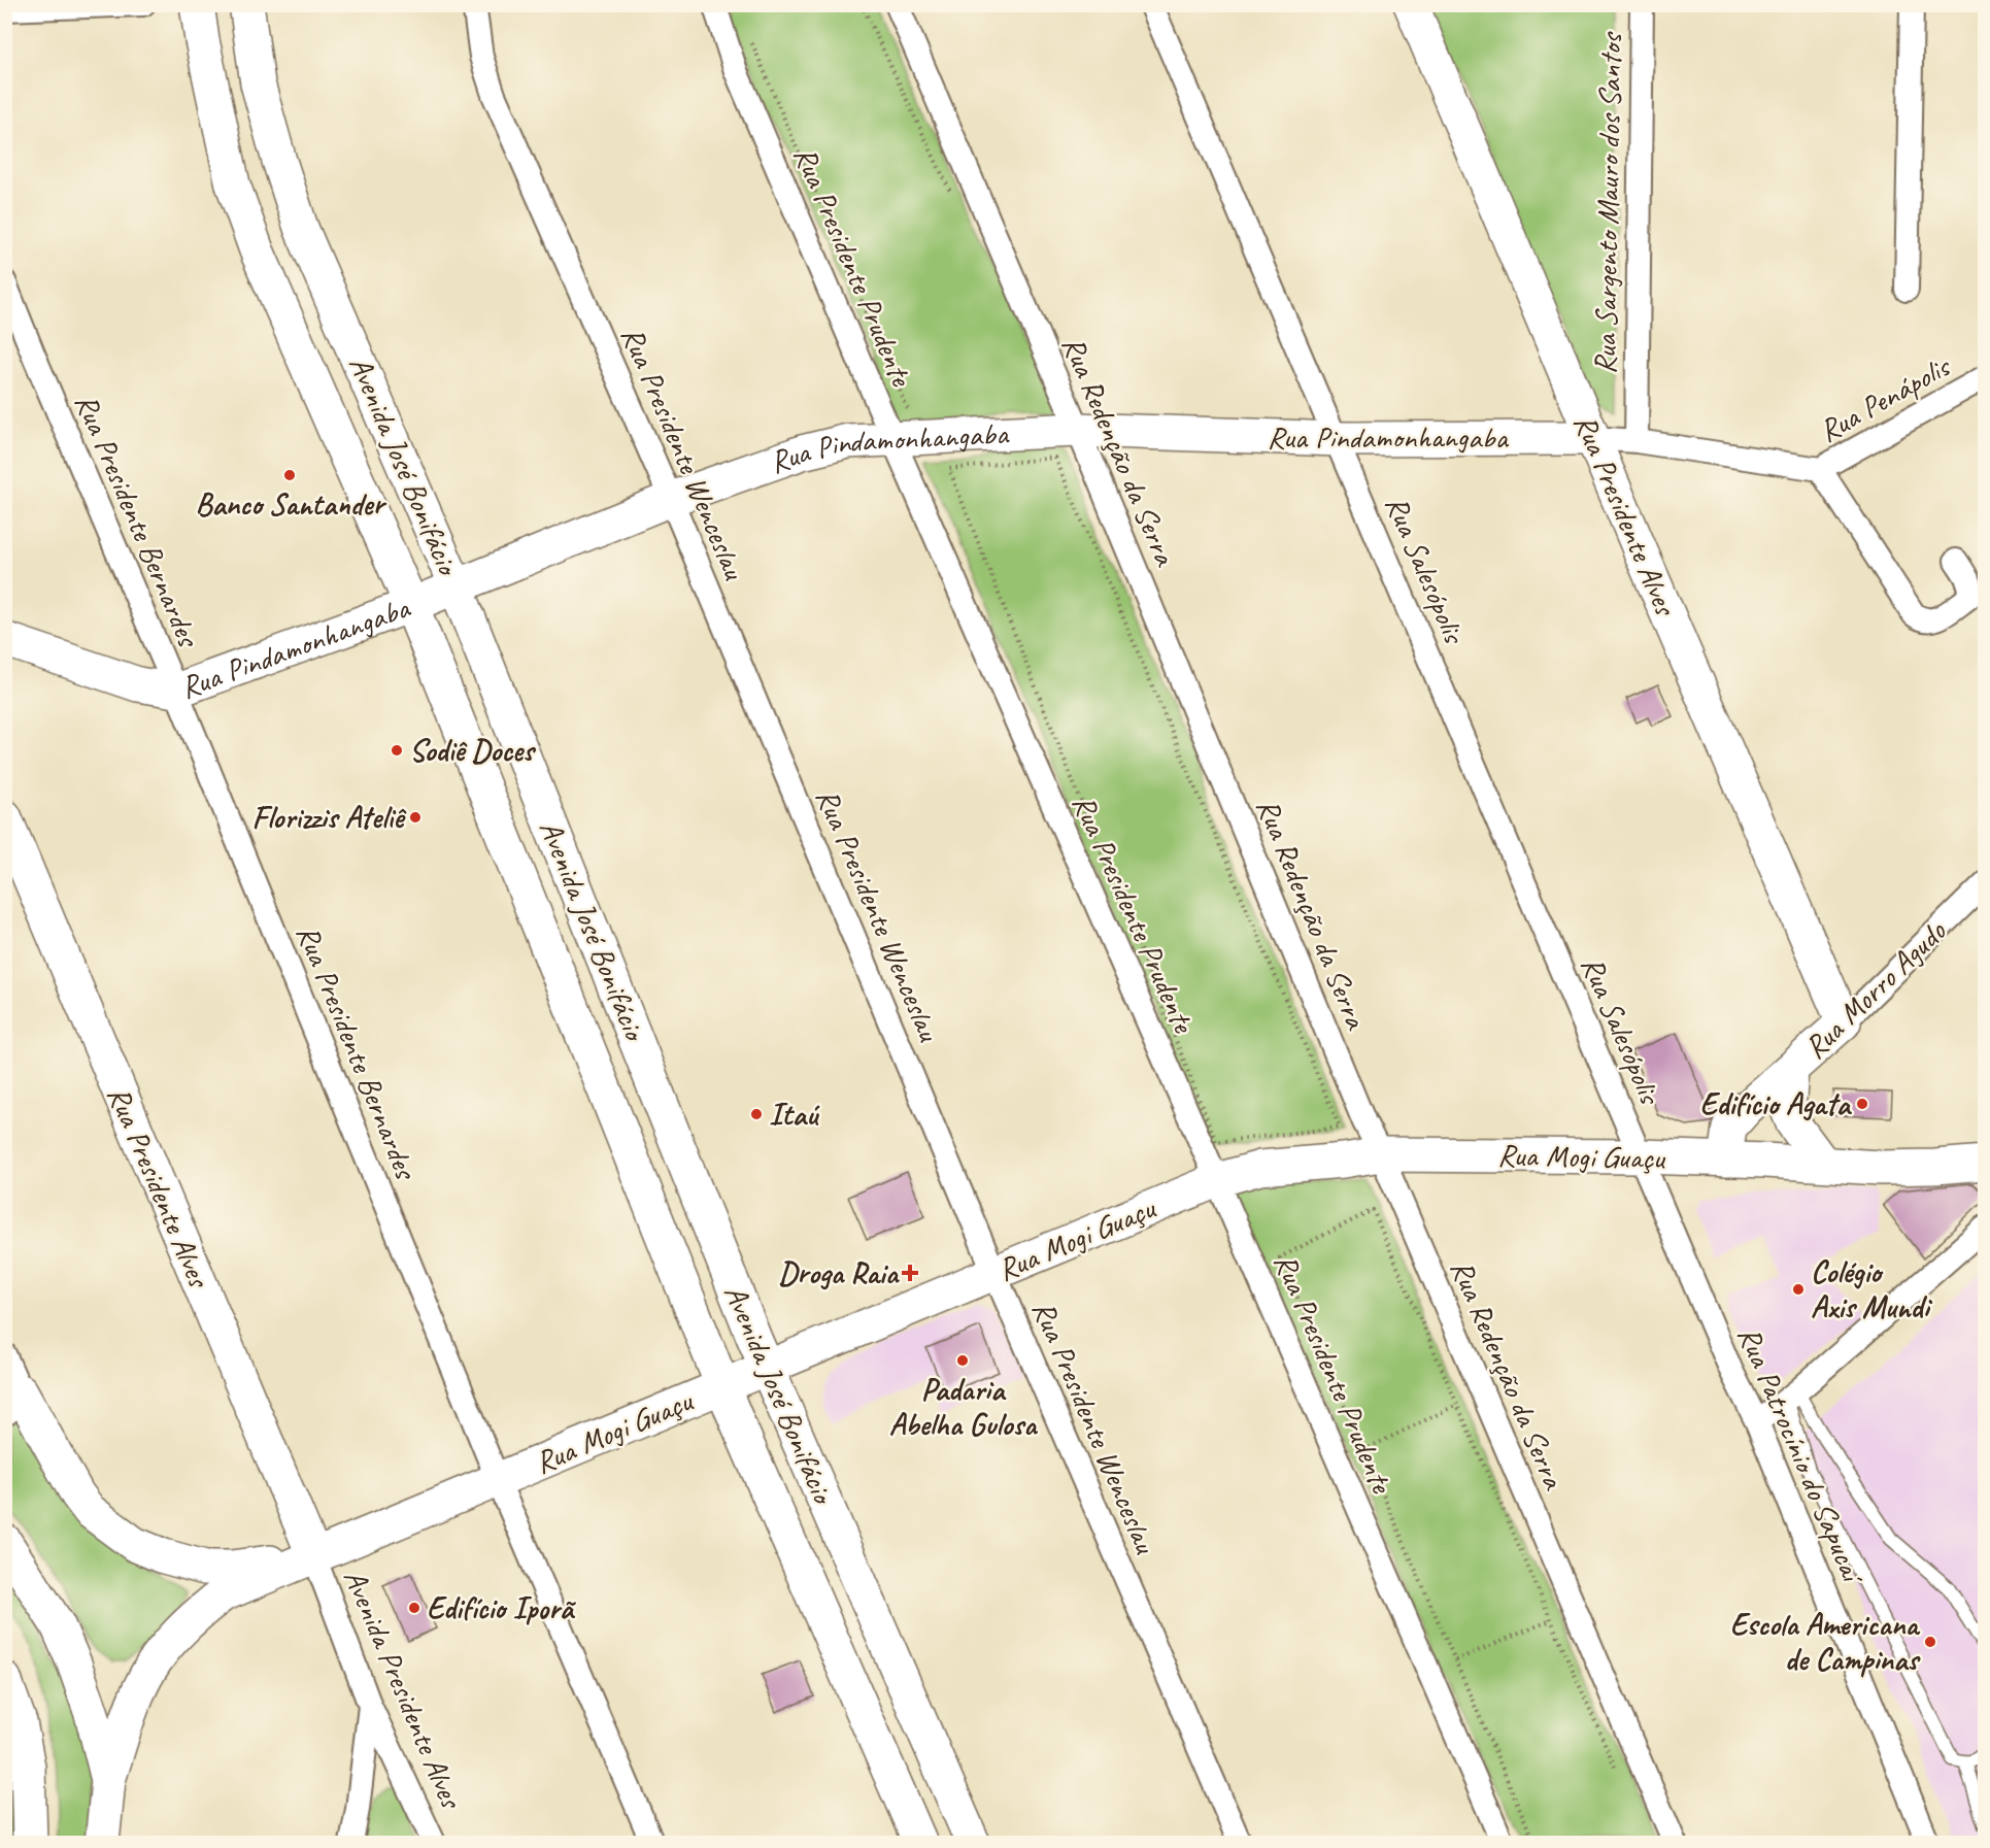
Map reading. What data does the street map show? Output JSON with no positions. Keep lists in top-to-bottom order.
{
  "streets": {
    "street": [
      "Rua Sargento Mauro dos Santos",
      "Rua Presidente Prudente",
      "Rua Penápolis",
      "Rua Pindamonhangaba",
      "Rua Redenção da Serra",
      "Rua Presidente Wenceslau",
      "Avenida José Bonifácio",
      "Rua Presidente Alves",
      "Rua Presidente Bernardes",
      "Rua Salesópolis",
      "Rua Morro Agudo",
      "Rua Mogi Guaçu",
      "Rua Patrocínio do Sapucaí",
      "Avenida Presidente Alves"
    ]
  },
  "crossings": [
    ["Rua Sargento Mauro dos Santos", "Rua Pindamonhangaba"],
    ["Rua Presidente Prudente", "Rua Pindamonhangaba"],
    ["Rua Presidente Prudente", "Rua Mogi Guaçu"],
    ["Rua Penápolis", "Rua Pindamonhangaba"],
    ["Rua Pindamonhangaba", "Rua Redenção da Serra"],
    ["Rua Pindamonhangaba", "Rua Presidente Wenceslau"],
    ["Rua Pindamonhangaba", "Avenida José Bonifácio"],
    ["Rua Pindamonhangaba", "Rua Presidente Alves"],
    ["Rua Pindamonhangaba", "Rua Presidente Bernardes"],
    ["Rua Pindamonhangaba", "Rua Salesópolis"],
    ["Rua Redenção da Serra", "Rua Mogi Guaçu"],
    ["Rua Presidente Wenceslau", "Rua Mogi Guaçu"],
    ["Avenida José Bonifácio", "Rua Mogi Guaçu"],
    ["Rua Presidente Alves", "Rua Morro Agudo"],
    ["Rua Presidente Alves", "Rua Mogi Guaçu"],
    ["Rua Presidente Alves", "Avenida Presidente Alves"],
    ["Rua Presidente Bernardes", "Rua Mogi Guaçu"],
    ["Rua Salesópolis", "Rua Mogi Guaçu"],
    ["Rua Salesópolis", "Rua Patrocínio do Sapucaí"],
    ["Rua Morro Agudo", "Rua Mogi Guaçu"],
    ["Rua Mogi Guaçu", "Rua Patrocínio do Sapucaí"],
    ["Rua Mogi Guaçu", "Avenida Presidente Alves"]
  ],
  "places": {
    "other": [
      "Banco Santander",
      "Sodiê Doces",
      "Florizzis Ateliê",
      "Edifício Agata",
      "Itaú",
      "Colégio Axis Mundi",
      "Padaria Abelha Gulosa",
      "Edifício Iporã",
      "Escola Americana de Campinas"
    ],
    "health": ["Droga Raia"]
  }
}
